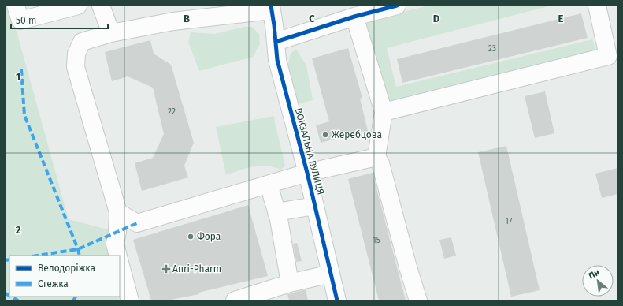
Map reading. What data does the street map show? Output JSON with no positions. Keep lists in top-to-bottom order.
{
  "streets": {
    "street": ["ВОКЗАЛЬНА ВУЛИЦЯ"]
  },
  "places": {
    "other": ["Жеребцова", "Фора"],
    "health": ["Anri-Pharm"]
  },
  "house_numbers": [
    "23",
    "22",
    "17",
    "15"
  ],
  "legend": ["Велодоріжка", "Стежка"],
  "scale_bar": "50 m",
  "north": "top left",
  "grid": {
    "columns": [
      "B",
      "C",
      "D",
      "E"
    ],
    "rows": ["1", "2"]
  }
}
